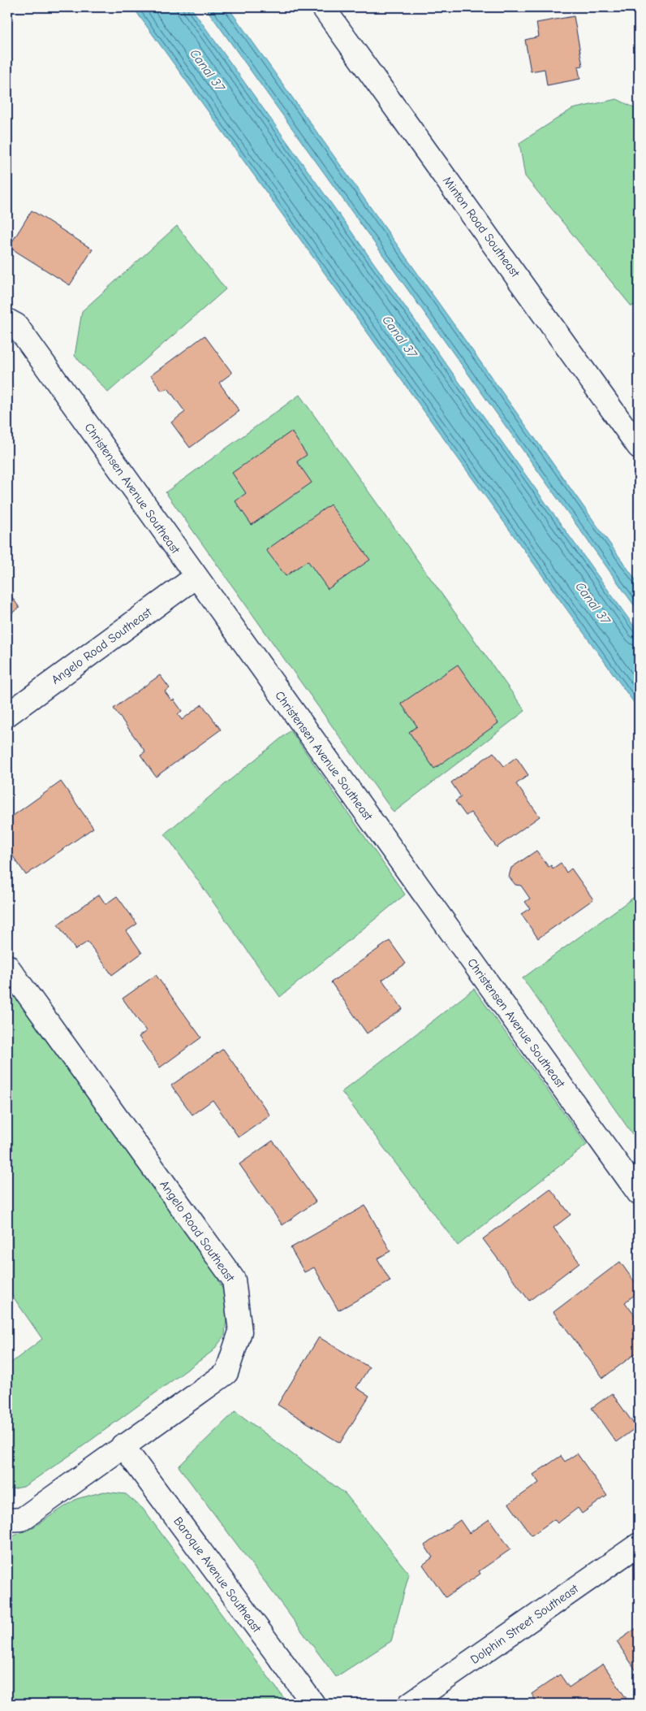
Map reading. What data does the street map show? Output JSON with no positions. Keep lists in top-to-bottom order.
{
  "streets": {
    "street": [
      "Minton Road Southeast",
      "Christensen Avenue Southeast",
      "Angelo Road Southeast",
      "Baroque Avenue Southeast",
      "Dolphin Street Southeast"
    ]
  },
  "crossings": [
    ["Christensen Avenue Southeast", "Angelo Road Southeast"],
    ["Angelo Road Southeast", "Baroque Avenue Southeast"]
  ],
  "water": ["Canal 37"]
}
